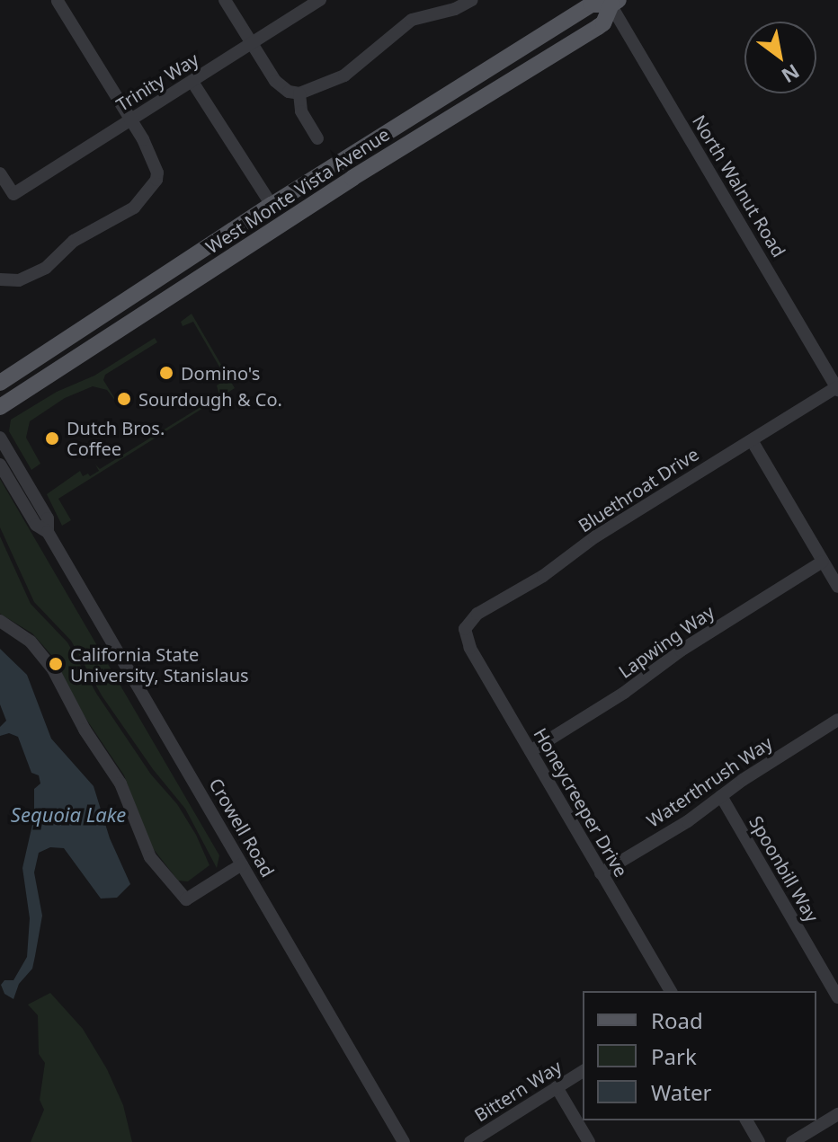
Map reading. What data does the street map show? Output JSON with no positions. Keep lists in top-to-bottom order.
{
  "streets": {
    "main road": ["West Monte Vista Avenue"],
    "street": [
      "Trinity Way",
      "North Walnut Road",
      "Bluethroat Drive",
      "Lapwing Way",
      "Waterthrush Way",
      "Honeycreeper Drive",
      "Crowell Road",
      "Spoonbill Way",
      "Bittern Way"
    ]
  },
  "crossings": [
    ["North Walnut Road", "West Monte Vista Avenue"],
    ["North Walnut Road", "Bluethroat Drive"],
    ["Bluethroat Drive", "Honeycreeper Drive"],
    ["Lapwing Way", "Honeycreeper Drive"],
    ["Waterthrush Way", "Honeycreeper Drive"],
    ["Waterthrush Way", "Spoonbill Way"]
  ],
  "water": ["Sequoia Lake"],
  "places": [
    "Domino's",
    "Sourdough & Co.",
    "Dutch Bros. Coffee",
    "California State University, Stanislaus"
  ],
  "legend": ["Road", "Park", "Water"],
  "north": "bottom right"
}
